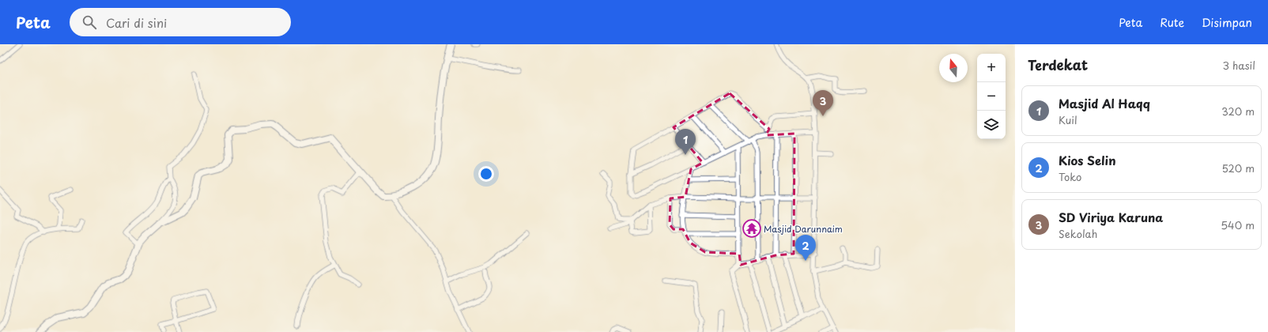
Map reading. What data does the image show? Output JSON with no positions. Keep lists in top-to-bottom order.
{
  "places": {
    "temple": ["Masjid Darunnaim"]
  },
  "north": "top",
  "page": {
    "header": "Peta",
    "search": "Cari di sini",
    "nav": ["Peta", "Rute", "Disimpan"],
    "heading": ["Terdekat", "3 hasil"],
    "map_buttons": ["+", "−"],
    "list": [
      {
        "mark": "1",
        "name": "Masjid Al Haqq",
        "note": "Kuil",
        "value": "320 m"
      },
      {
        "mark": "2",
        "name": "Kios Selin",
        "note": "Toko",
        "value": "520 m"
      },
      {
        "mark": "3",
        "name": "SD Viriya Karuna",
        "note": "Sekolah",
        "value": "540 m"
      }
    ],
    "pins": ["3", "1", "2"]
  }
}
